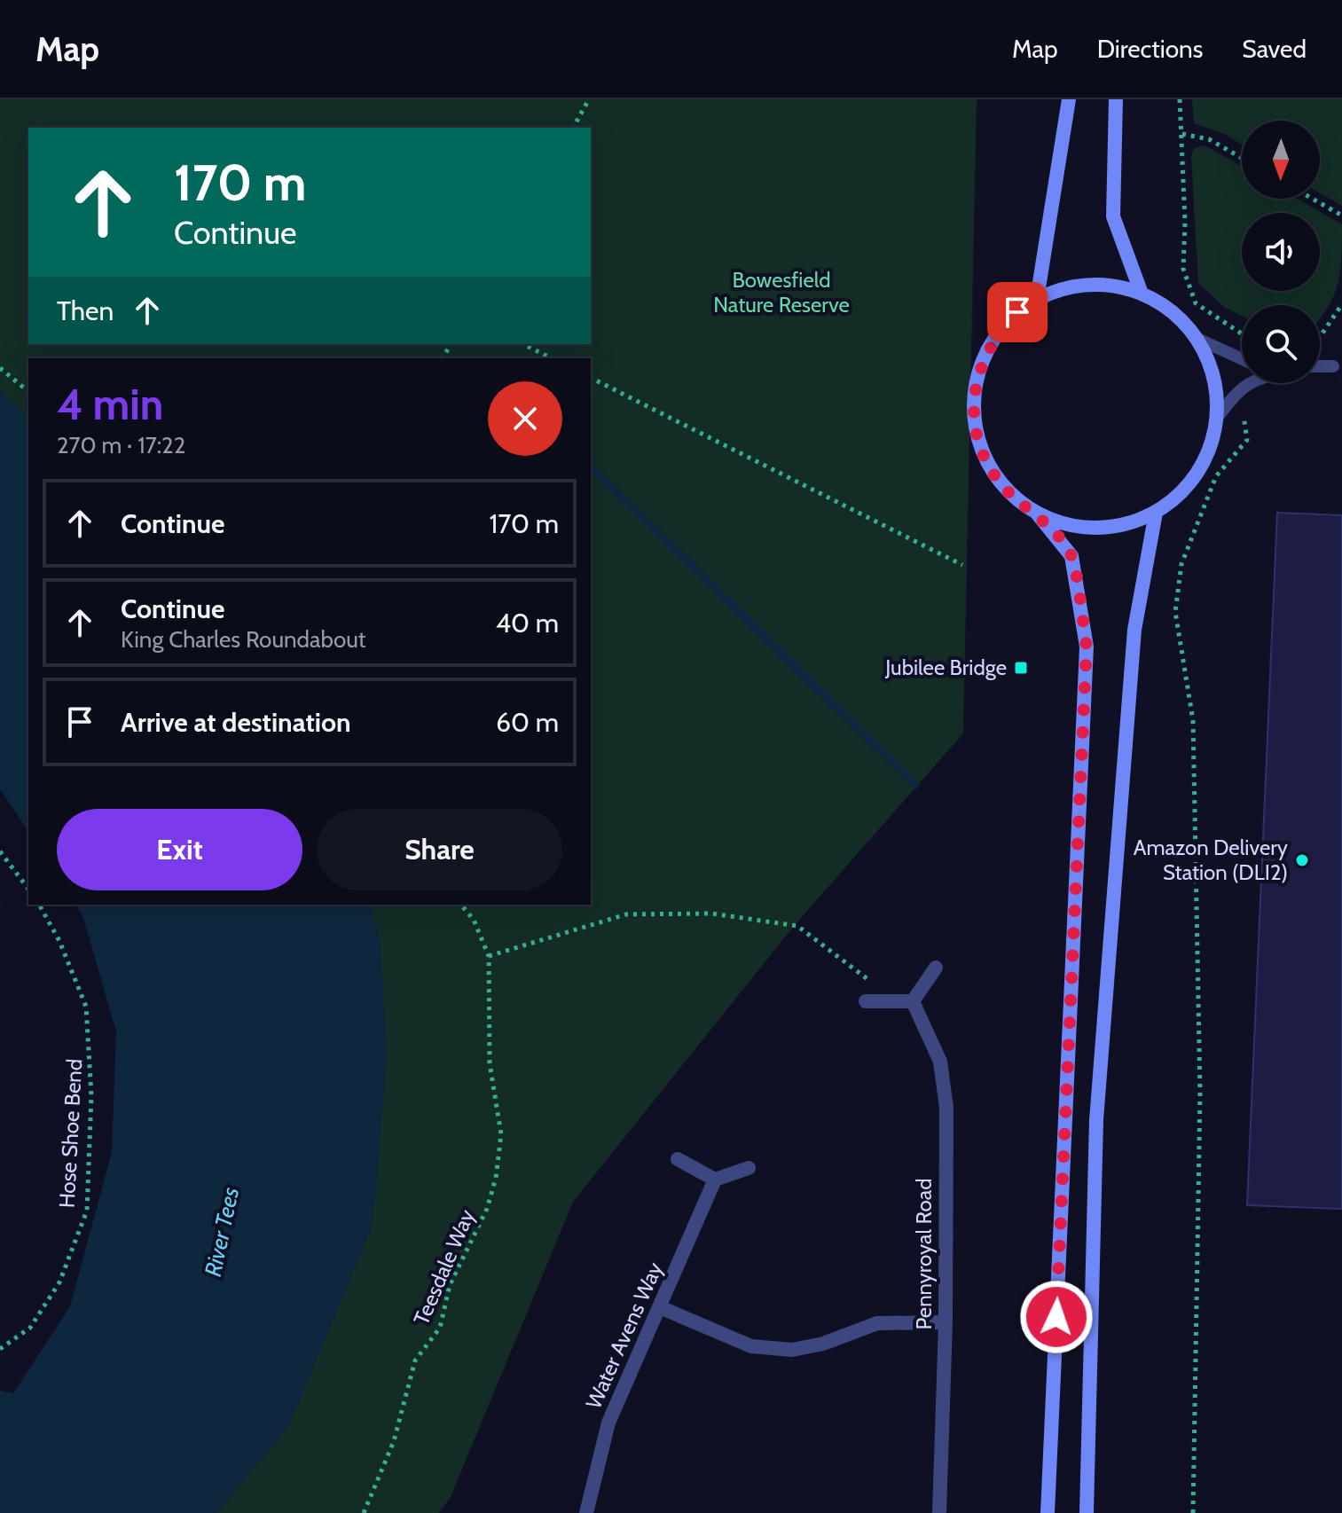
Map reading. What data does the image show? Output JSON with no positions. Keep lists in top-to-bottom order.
{
  "streets": {
    "street": ["Pennyroyal Road", "Water Avens Way"],
    "path": ["Hose Shoe Bend", "Teesdale Way"]
  },
  "water": ["River Tees"],
  "parks": ["Bowesfield Nature Reserve"],
  "places": {
    "transit": ["Jubilee Bridge"],
    "other": ["Amazon Delivery Station (DLI2)"]
  },
  "north": "bottom",
  "page": {
    "header": "Map",
    "nav": ["Map", "Directions", "Saved"],
    "turn": ["170 m", "Continue"],
    "then": "Then",
    "heading": ["4 min", "270 m · 17:22"],
    "list": [
      {
        "name": "Continue",
        "value": "170 m"
      },
      {
        "name": "Continue",
        "note": "King Charles Roundabout",
        "value": "40 m"
      },
      {
        "name": "Arrive at destination",
        "value": "60 m"
      }
    ],
    "buttons": ["Exit", "Share"]
  }
}
